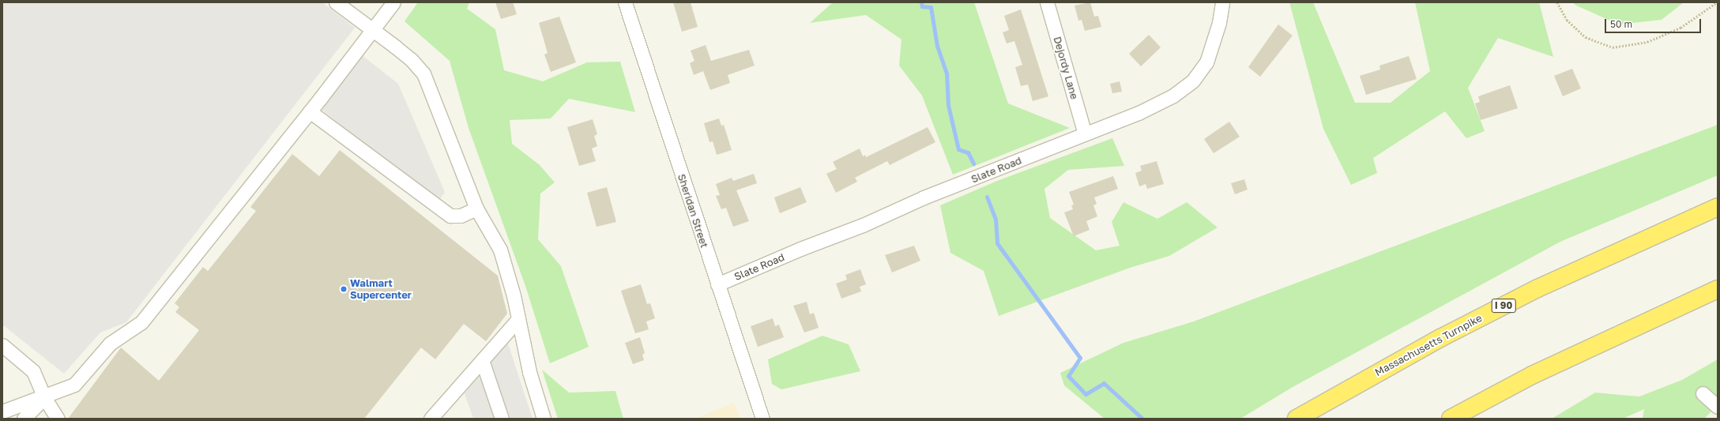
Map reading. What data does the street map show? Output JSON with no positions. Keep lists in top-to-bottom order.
{
  "streets": {
    "highway": ["I 90", "Massachusetts Turnpike"],
    "street": ["Dejordy Lane", "Slate Road", "Sheridan Street"]
  },
  "crossings": [
    ["Dejordy Lane", "Slate Road"],
    ["Slate Road", "Sheridan Street"]
  ],
  "places": ["Walmart Supercenter"],
  "scale_bar": "50 m"
}
